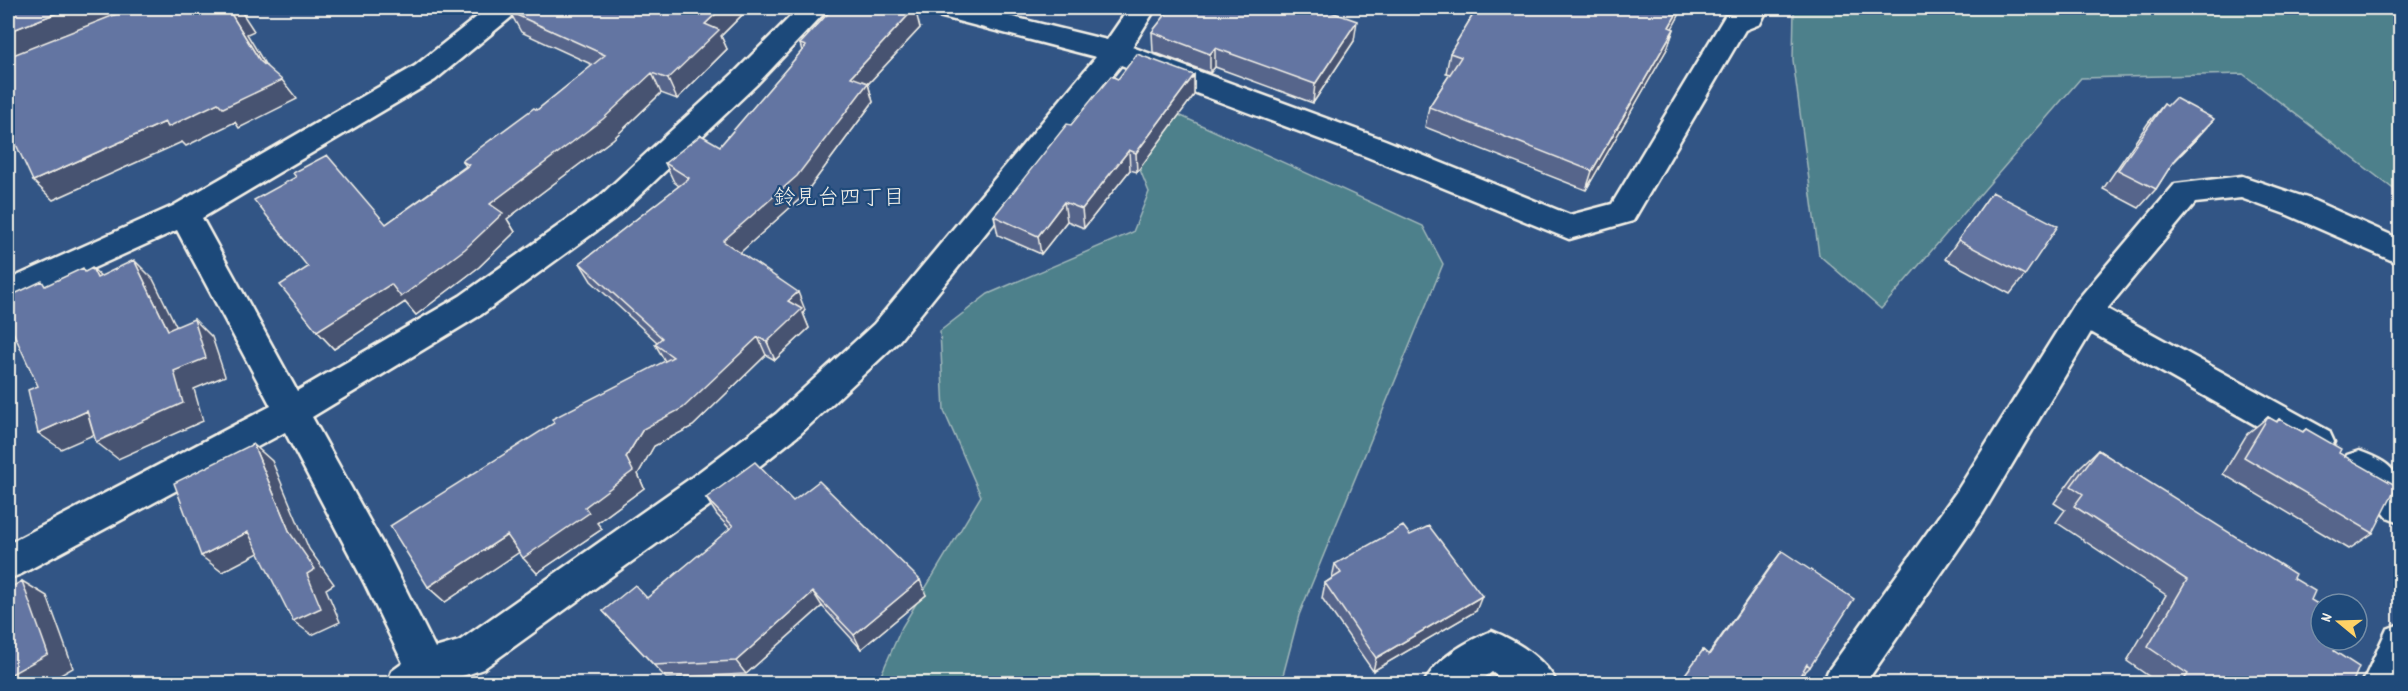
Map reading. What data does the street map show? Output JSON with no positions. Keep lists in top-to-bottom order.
{
  "districts": ["鈴見台四丁目"],
  "north": "left"
}
